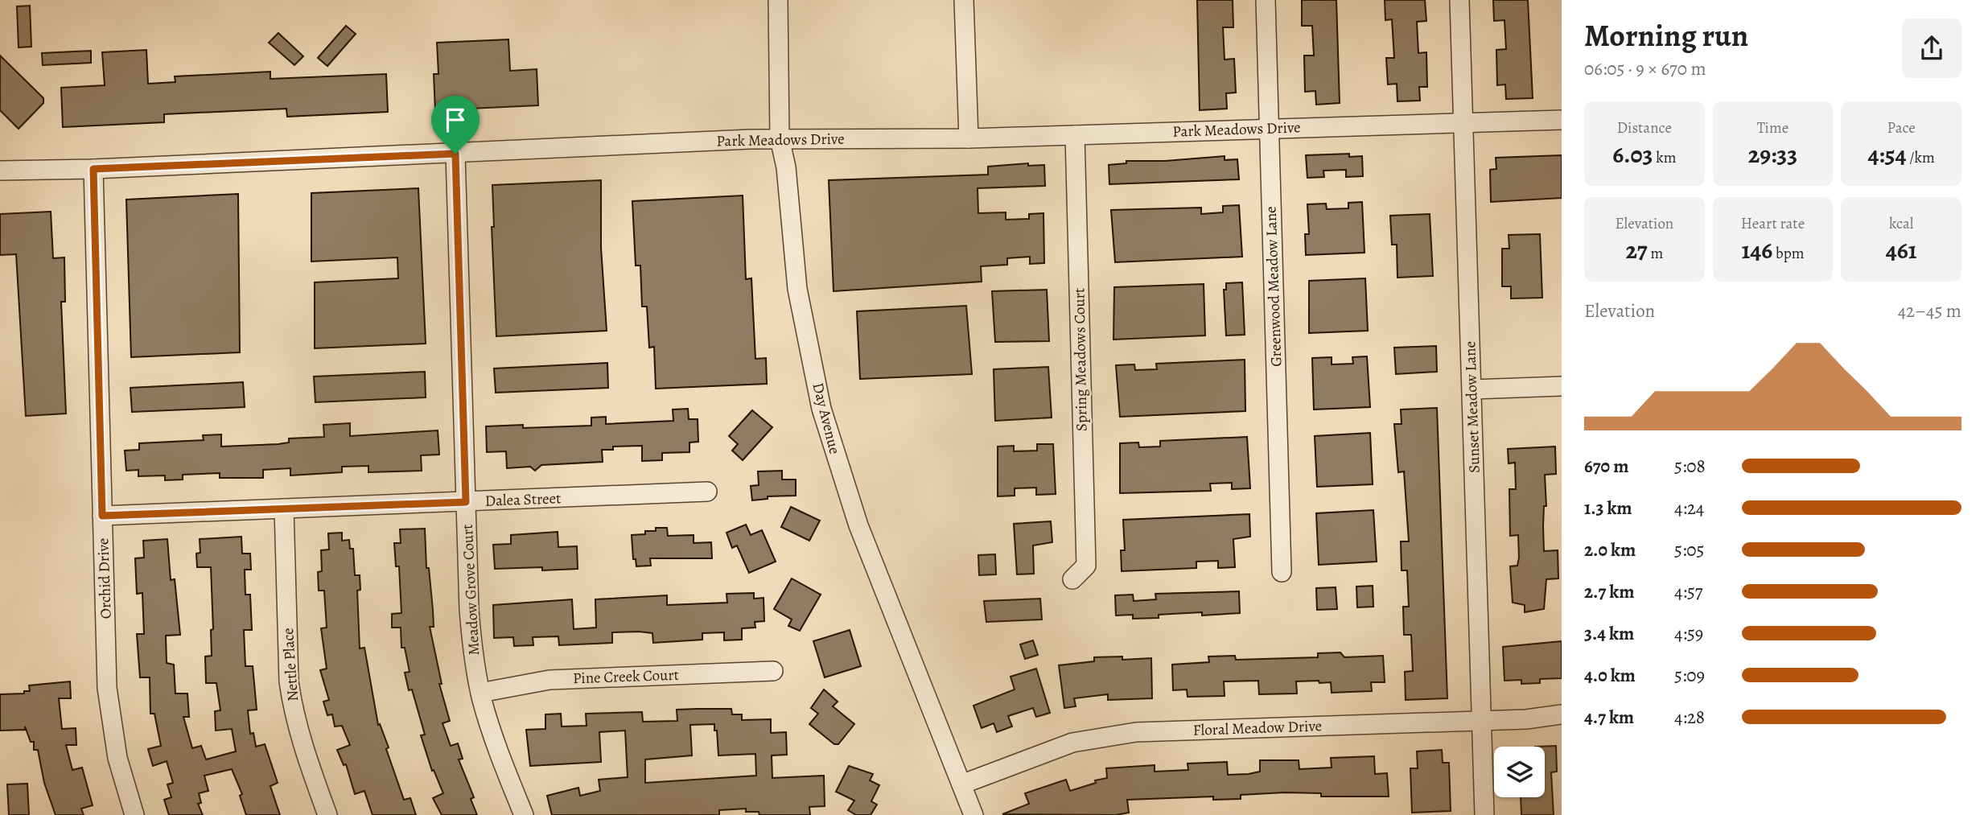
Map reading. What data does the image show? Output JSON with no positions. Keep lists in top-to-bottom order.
{
  "streets": {
    "street": [
      "Park Meadows Drive",
      "Greenwood Meadow Lane",
      "Spring Meadows Court",
      "Sunset Meadow Lane",
      "Day Avenue",
      "Dalea Street",
      "Orchid Drive",
      "Meadow Grove Court",
      "Nettle Place",
      "Pine Creek Court",
      "Floral Meadow Drive"
    ]
  },
  "crossings": [
    ["Park Meadows Drive", "Greenwood Meadow Lane"],
    ["Park Meadows Drive", "Spring Meadows Court"],
    ["Park Meadows Drive", "Sunset Meadow Lane"],
    ["Park Meadows Drive", "Day Avenue"],
    ["Park Meadows Drive", "Orchid Drive"],
    ["Park Meadows Drive", "Meadow Grove Court"],
    ["Sunset Meadow Lane", "Floral Meadow Drive"],
    ["Day Avenue", "Floral Meadow Drive"],
    ["Dalea Street", "Orchid Drive"],
    ["Dalea Street", "Meadow Grove Court"],
    ["Dalea Street", "Nettle Place"],
    ["Meadow Grove Court", "Pine Creek Court"]
  ],
  "page": {
    "heading": ["Morning run", "06:05 · 9 × 670 m"],
    "stats": [
      ["Distance", "6.03 km"],
      ["Time", "29:33"],
      ["Pace", "4:54 /km"],
      ["Elevation", "27 m"],
      ["Heart rate", "146 bpm"],
      ["kcal", "461"]
    ],
    "chart": ["Elevation", "42–45 m"],
    "list": [
      {
        "name": "670 m",
        "note": "5:08"
      },
      {
        "name": "1.3 km",
        "note": "4:24"
      },
      {
        "name": "2.0 km",
        "note": "5:05"
      },
      {
        "name": "2.7 km",
        "note": "4:57"
      },
      {
        "name": "3.4 km",
        "note": "4:59"
      },
      {
        "name": "4.0 km",
        "note": "5:09"
      },
      {
        "name": "4.7 km",
        "note": "4:28"
      }
    ]
  }
}
